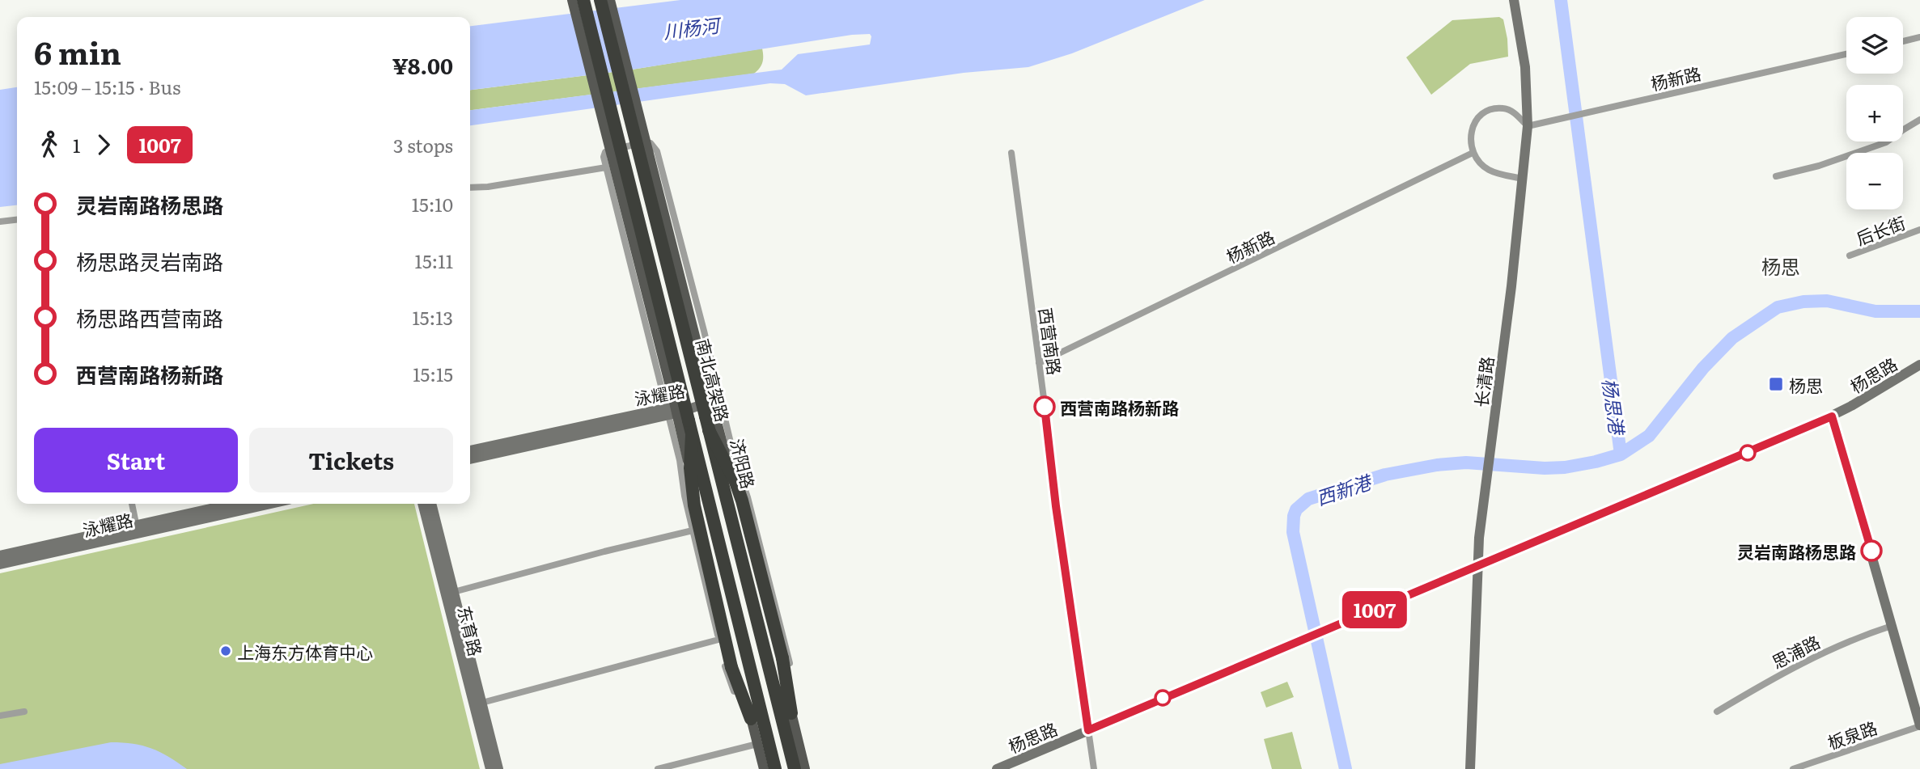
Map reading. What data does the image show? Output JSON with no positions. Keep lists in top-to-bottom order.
{
  "streets": {
    "highway": ["南北高架路"],
    "main road": ["济阳路"],
    "street": [
      "杨新路",
      "后长街",
      "西营南路",
      "杨思路",
      "长清路",
      "泳耀路",
      "东育路",
      "思浦路",
      "板泉路"
    ]
  },
  "crossings": [
    ["杨新路", "西营南路"],
    ["杨新路", "长清路"],
    ["西营南路", "杨思路"],
    ["杨思路", "长清路"],
    ["泳耀路", "济阳路"]
  ],
  "districts": ["杨思"],
  "water": ["川杨河", "杨思港", "西新港"],
  "places": {
    "transit": ["杨思"],
    "other": ["西营南路杨新路", "灵岩南路杨思路", "上海东方体育中心"]
  },
  "lines": ["bus line 1007"],
  "page": {
    "on_map": "1007",
    "map_buttons": ["+", "−"],
    "heading": ["6 min", "15:09 – 15:15 · Bus", "¥8.00"],
    "legs": ["1", "1007", "3 stops"],
    "list": [
      {
        "name": "灵岩南路杨思路",
        "value": "15:10"
      },
      {
        "name": "杨思路灵岩南路",
        "value": "15:11"
      },
      {
        "name": "杨思路西营南路",
        "value": "15:13"
      },
      {
        "name": "西营南路杨新路",
        "value": "15:15"
      }
    ],
    "buttons": ["Start", "Tickets"]
  }
}
